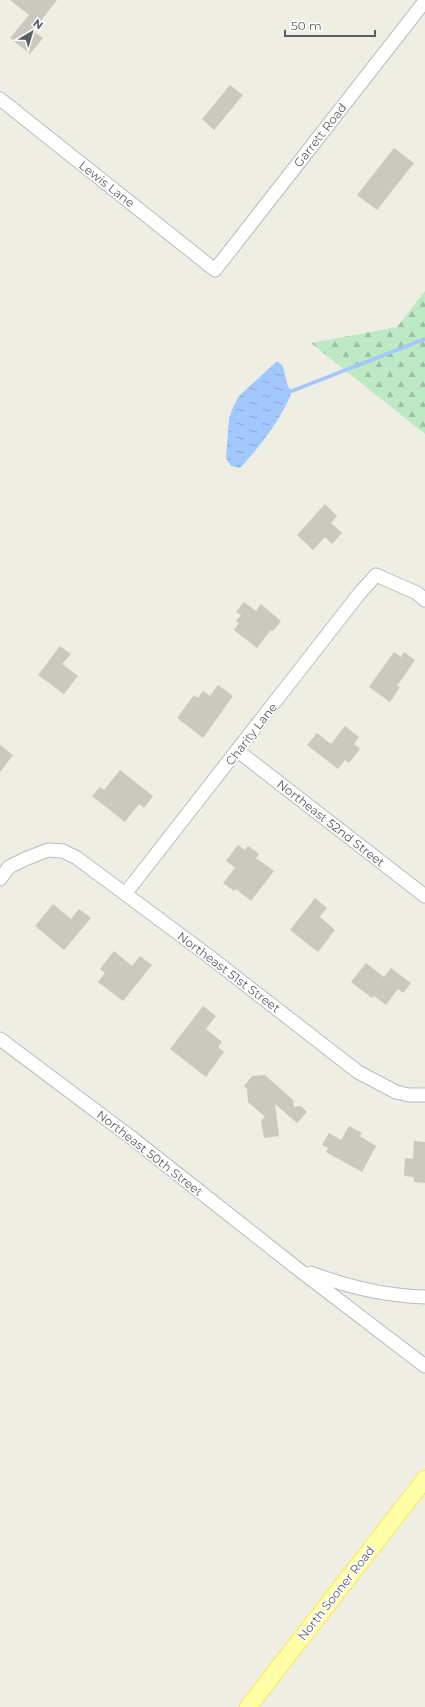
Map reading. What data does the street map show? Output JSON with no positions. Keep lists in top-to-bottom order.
{
  "streets": {
    "main road": ["North Sooner Road"],
    "street": [
      "Garrett Road",
      "Lewis Lane",
      "Charity Lane",
      "Northeast 52nd Street",
      "Northeast 51st Street",
      "Northeast 50th Street"
    ]
  },
  "crossings": [
    ["Garrett Road", "Lewis Lane"],
    ["Charity Lane", "Northeast 52nd Street"],
    ["Charity Lane", "Northeast 51st Street"]
  ],
  "scale_bar": "50 m",
  "north": "top right"
}
